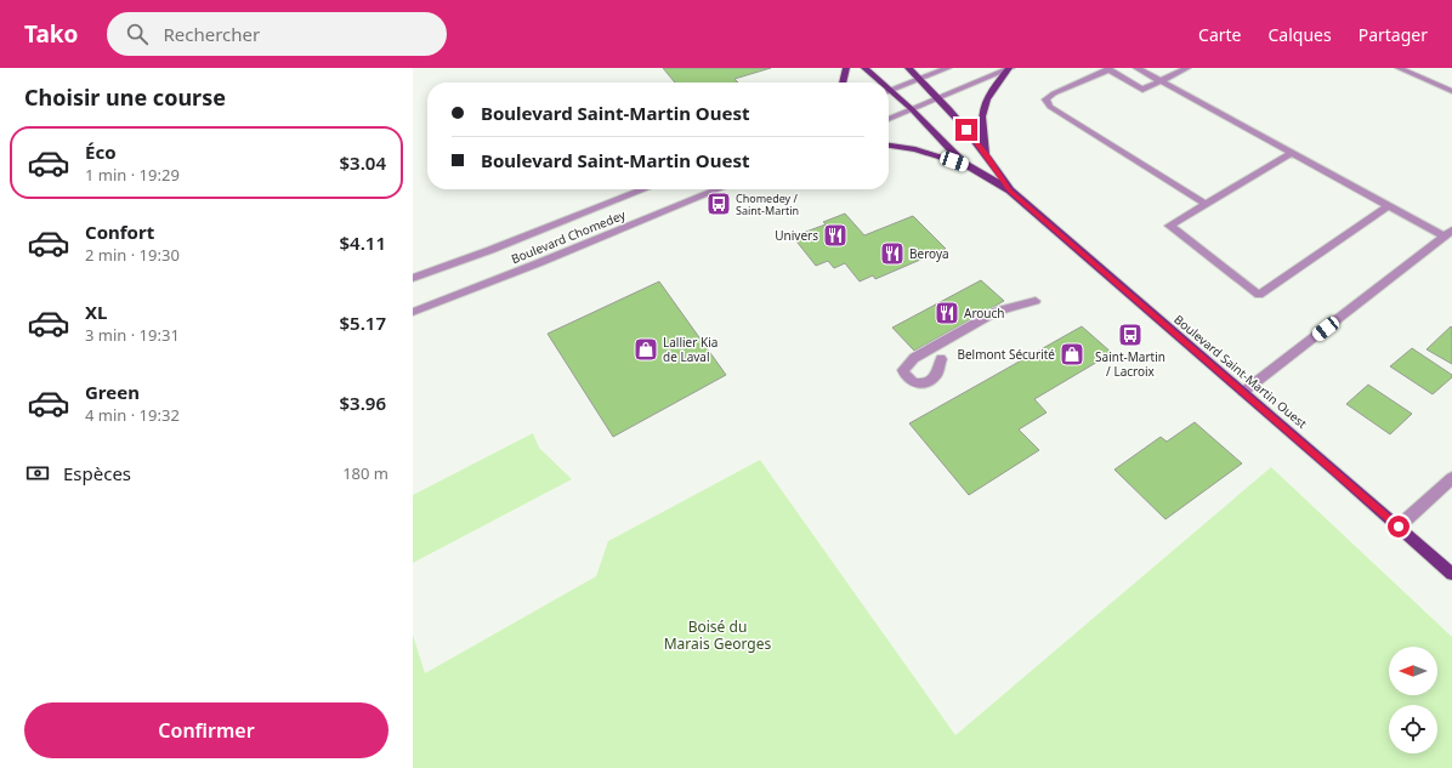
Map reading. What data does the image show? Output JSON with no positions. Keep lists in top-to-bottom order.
{
  "streets": {
    "main road": ["Boulevard Saint-Martin Ouest"],
    "street": ["Boulevard Chomedey"]
  },
  "parks": ["Boisé du Marais Georges"],
  "places": {
    "bus stop": ["Chomedey / Saint-Martin", "Saint-Martin / Lacroix"],
    "restaurant": ["Univers", "Beroya", "Arouch"],
    "shop": ["Lallier Kia de Laval", "Belmont Sécurité"]
  },
  "north": "left",
  "page": {
    "header": "Tako",
    "search": "Rechercher",
    "nav": ["Carte", "Calques", "Partager"],
    "heading": "Choisir une course",
    "banner": ["Boulevard Saint-Martin Ouest", "Boulevard Saint-Martin Ouest"],
    "list": [
      {
        "name": "Éco",
        "note": "1 min · 19:29",
        "value": "$3.04"
      },
      {
        "name": "Confort",
        "note": "2 min · 19:30",
        "value": "$4.11"
      },
      {
        "name": "XL",
        "note": "3 min · 19:31",
        "value": "$5.17"
      },
      {
        "name": "Green",
        "note": "4 min · 19:32",
        "value": "$3.96"
      }
    ],
    "pay": ["Espèces", "180 m"],
    "buttons": "Confirmer"
  }
}
